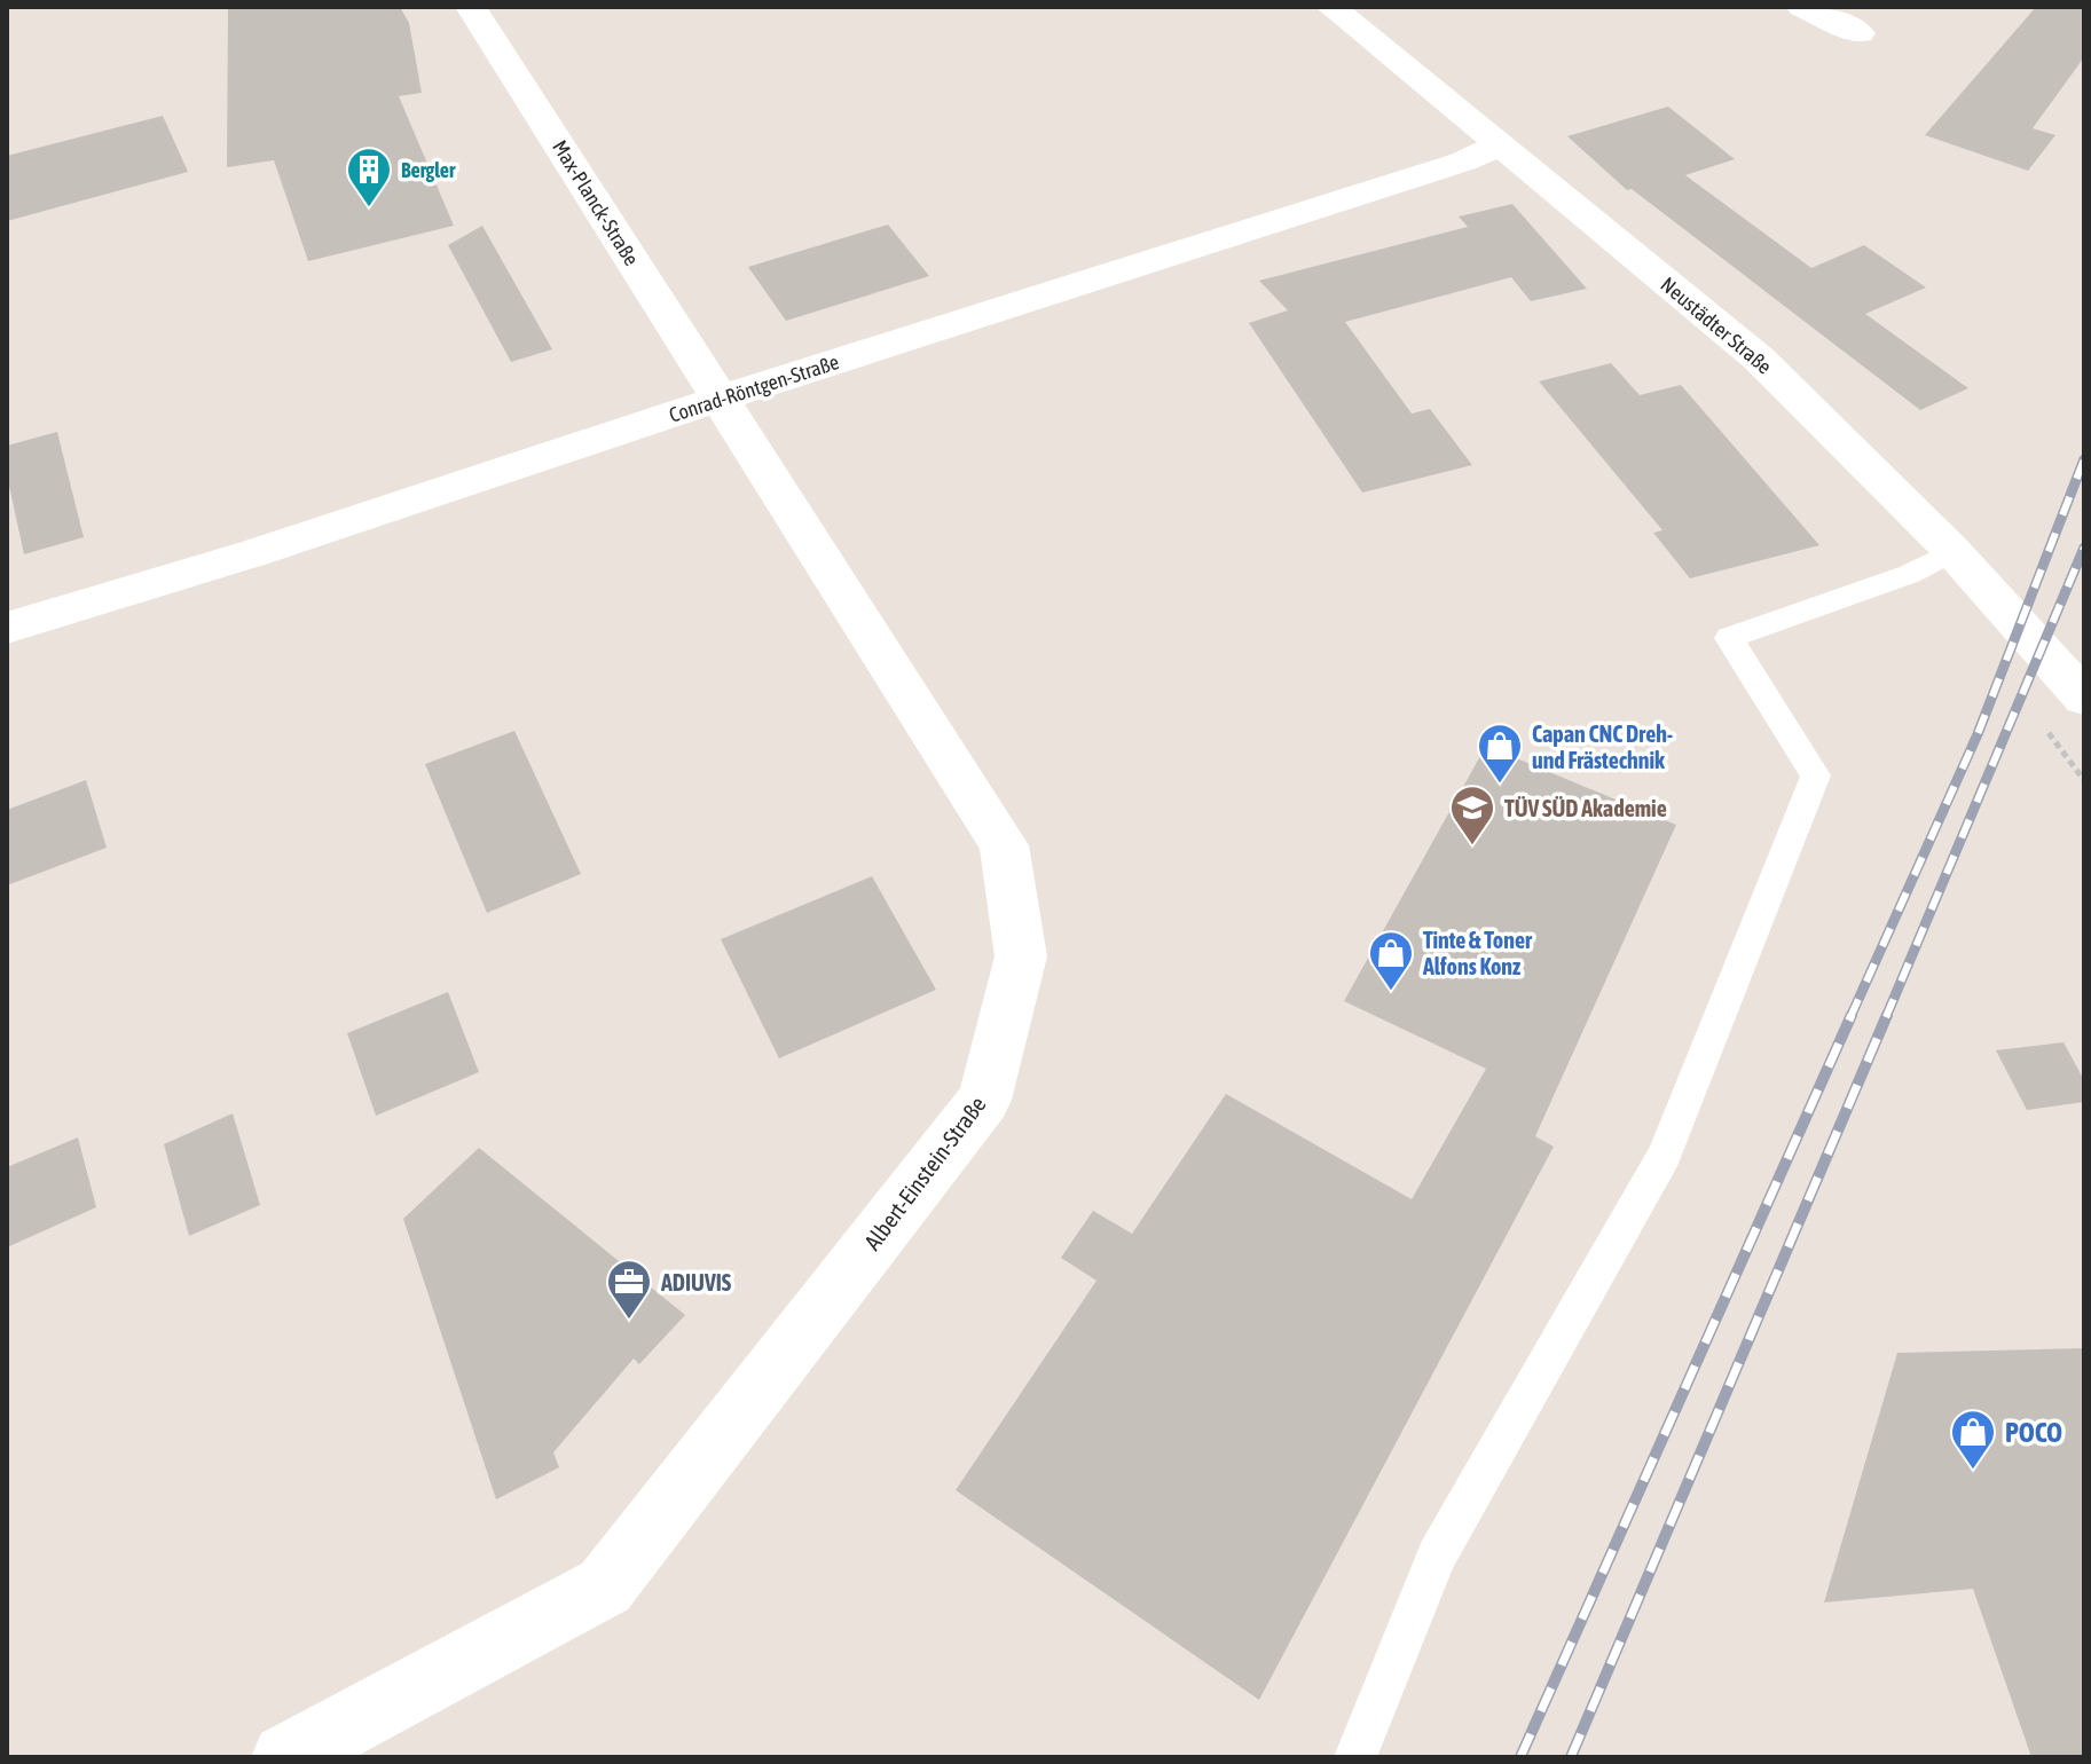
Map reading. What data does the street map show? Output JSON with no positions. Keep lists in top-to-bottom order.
{
  "streets": {
    "street": [
      "Max-Planck-Straße",
      "Neustädter Straße",
      "Conrad-Röntgen-Straße",
      "Albert-Einstein-Straße"
    ]
  },
  "crossings": [
    ["Max-Planck-Straße", "Conrad-Röntgen-Straße"],
    ["Max-Planck-Straße", "Albert-Einstein-Straße"],
    ["Neustädter Straße", "Conrad-Röntgen-Straße"],
    ["Conrad-Röntgen-Straße", "Albert-Einstein-Straße"]
  ],
  "places": {
    "building": ["Bergler"],
    "shop": ["Capan CNC Dreh- und Frästechnik", "Tinte & Toner Alfons Konz", "POCO"],
    "school or university": ["TÜV SÜD Akademie"],
    "office": ["ADIUVIS"]
  }
}
